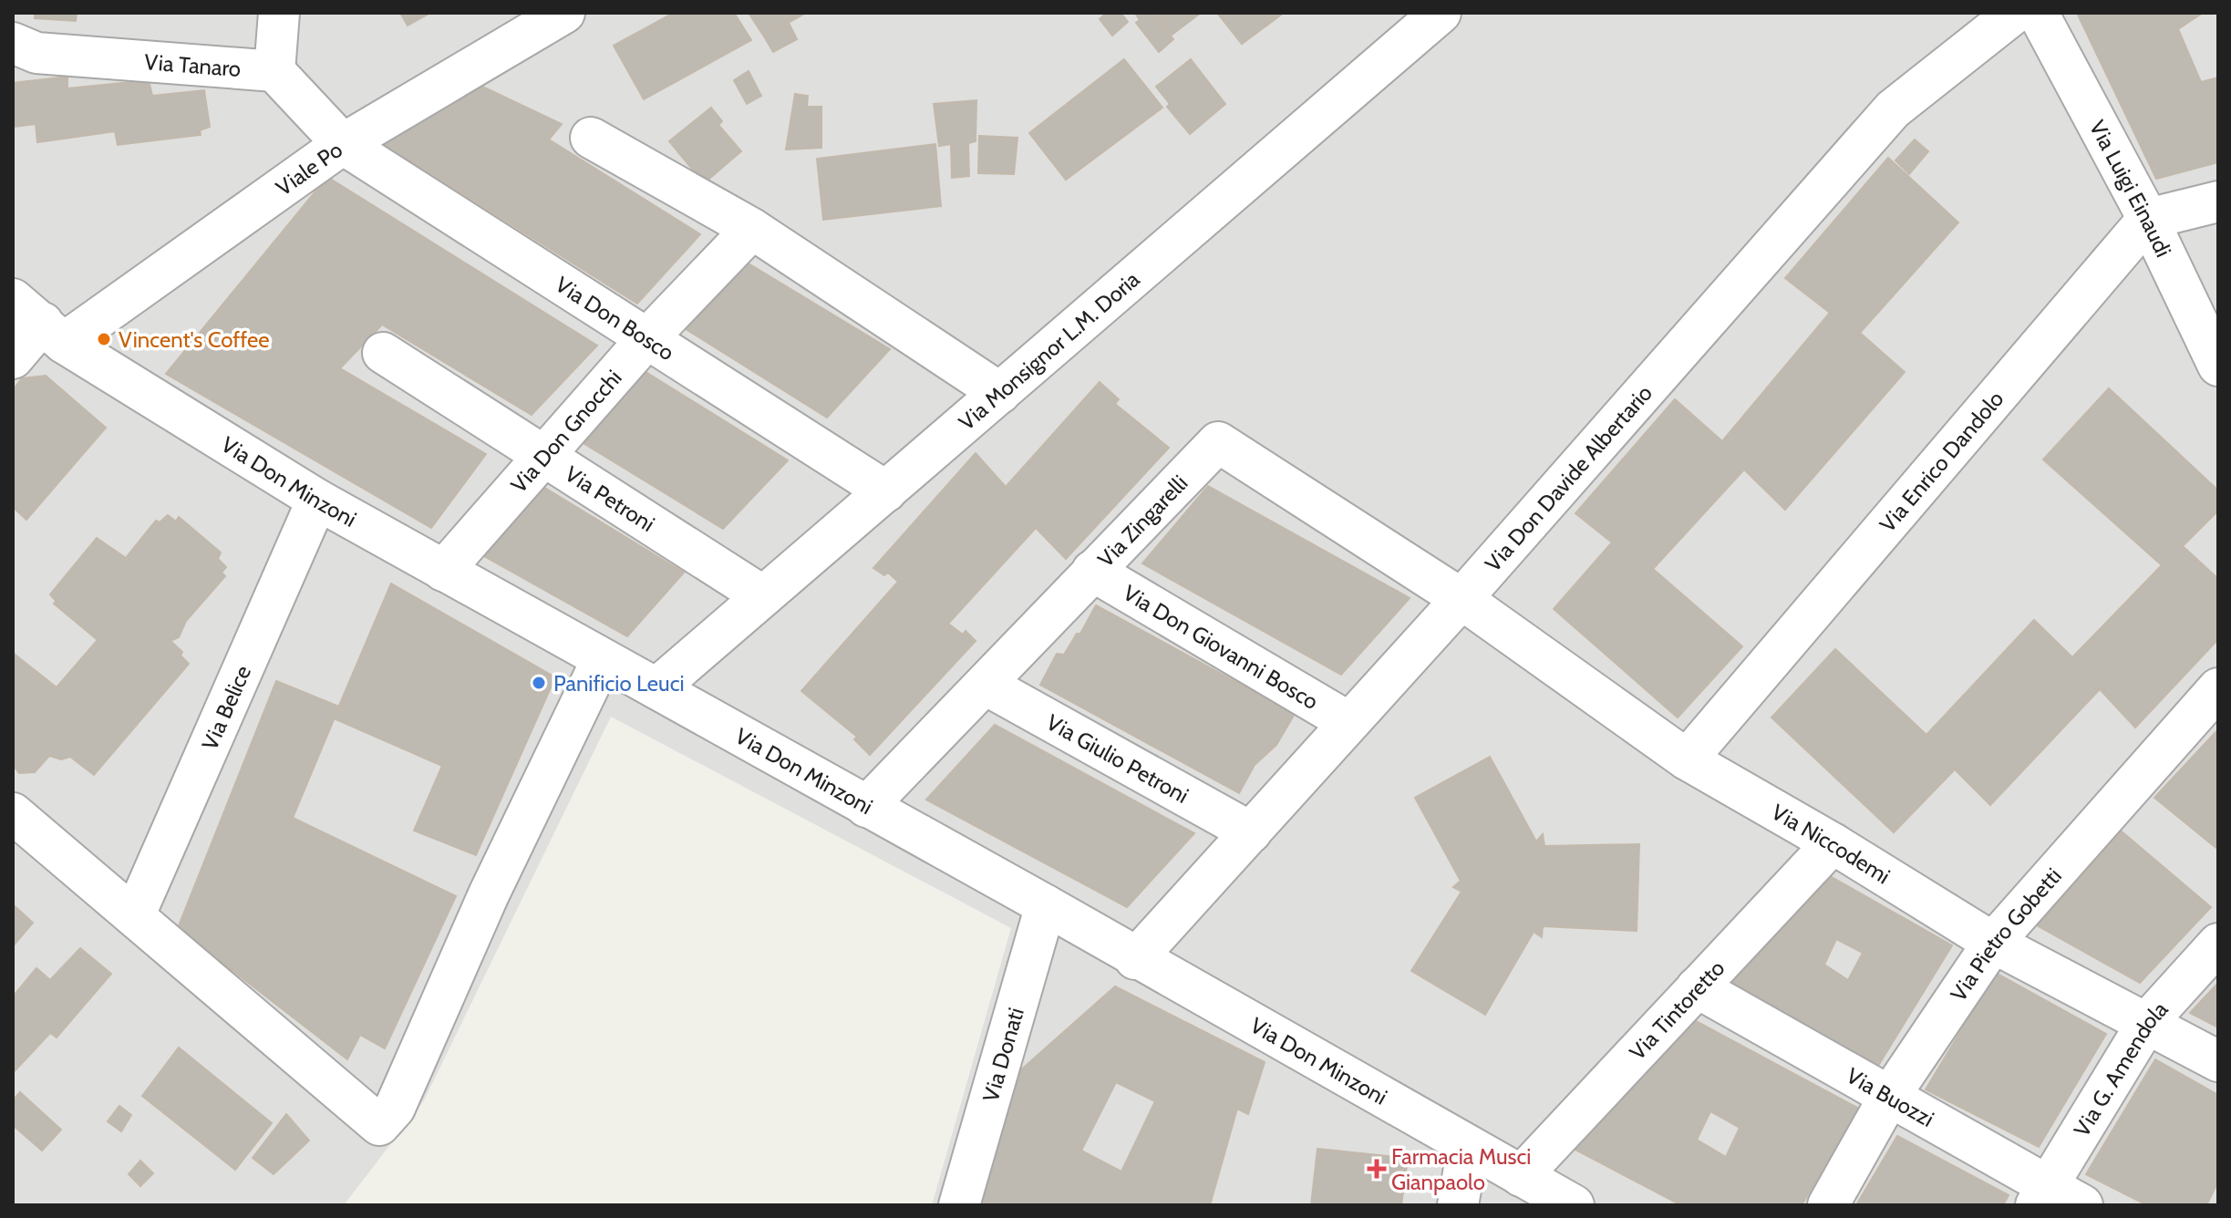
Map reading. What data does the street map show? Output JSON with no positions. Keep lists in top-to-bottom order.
{
  "streets": {
    "street": [
      "Via Tanaro",
      "Viale Po",
      "Via Luigi Einaudi",
      "Via Don Bosco",
      "Via Monsignor L.M. Doria",
      "Via Don Gnocchi",
      "Via Enrico Dandolo",
      "Via Don Davide Albertario",
      "Via Don Minzoni",
      "Via Petroni",
      "Via Zingarelli",
      "Via Don Giovanni Bosco",
      "Via Belice",
      "Via Giulio Petroni",
      "Via Niccodemi",
      "Via Pietro Gobetti",
      "Via Tintoretto",
      "Via Donati",
      "Via G. Amendola",
      "Via Buozzi"
    ]
  },
  "crossings": [
    ["Viale Po", "Via Don Bosco"],
    ["Viale Po", "Via Don Minzoni"],
    ["Via Luigi Einaudi", "Via Enrico Dandolo"],
    ["Via Don Bosco", "Via Monsignor L.M. Doria"],
    ["Via Don Bosco", "Via Don Gnocchi"],
    ["Via Monsignor L.M. Doria", "Via Don Minzoni"],
    ["Via Monsignor L.M. Doria", "Via Petroni"],
    ["Via Don Gnocchi", "Via Don Minzoni"],
    ["Via Don Gnocchi", "Via Petroni"],
    ["Via Enrico Dandolo", "Via Niccodemi"],
    ["Via Don Davide Albertario", "Via Don Minzoni"],
    ["Via Don Davide Albertario", "Via Zingarelli"],
    ["Via Don Davide Albertario", "Via Don Giovanni Bosco"],
    ["Via Don Davide Albertario", "Via Giulio Petroni"],
    ["Via Don Davide Albertario", "Via Niccodemi"],
    ["Via Don Minzoni", "Via Zingarelli"],
    ["Via Don Minzoni", "Via Belice"],
    ["Via Don Minzoni", "Via Tintoretto"],
    ["Via Don Minzoni", "Via Donati"],
    ["Via Zingarelli", "Via Don Giovanni Bosco"],
    ["Via Zingarelli", "Via Giulio Petroni"],
    ["Via Zingarelli", "Via Niccodemi"],
    ["Via Niccodemi", "Via Pietro Gobetti"],
    ["Via Niccodemi", "Via Tintoretto"],
    ["Via Niccodemi", "Via G. Amendola"],
    ["Via Pietro Gobetti", "Via Buozzi"],
    ["Via Tintoretto", "Via Buozzi"],
    ["Via G. Amendola", "Via Buozzi"]
  ],
  "places": {
    "other": ["Vincent's Coffee", "Panificio Leuci"],
    "health": ["Farmacia Musci Gianpaolo"]
  }
}
